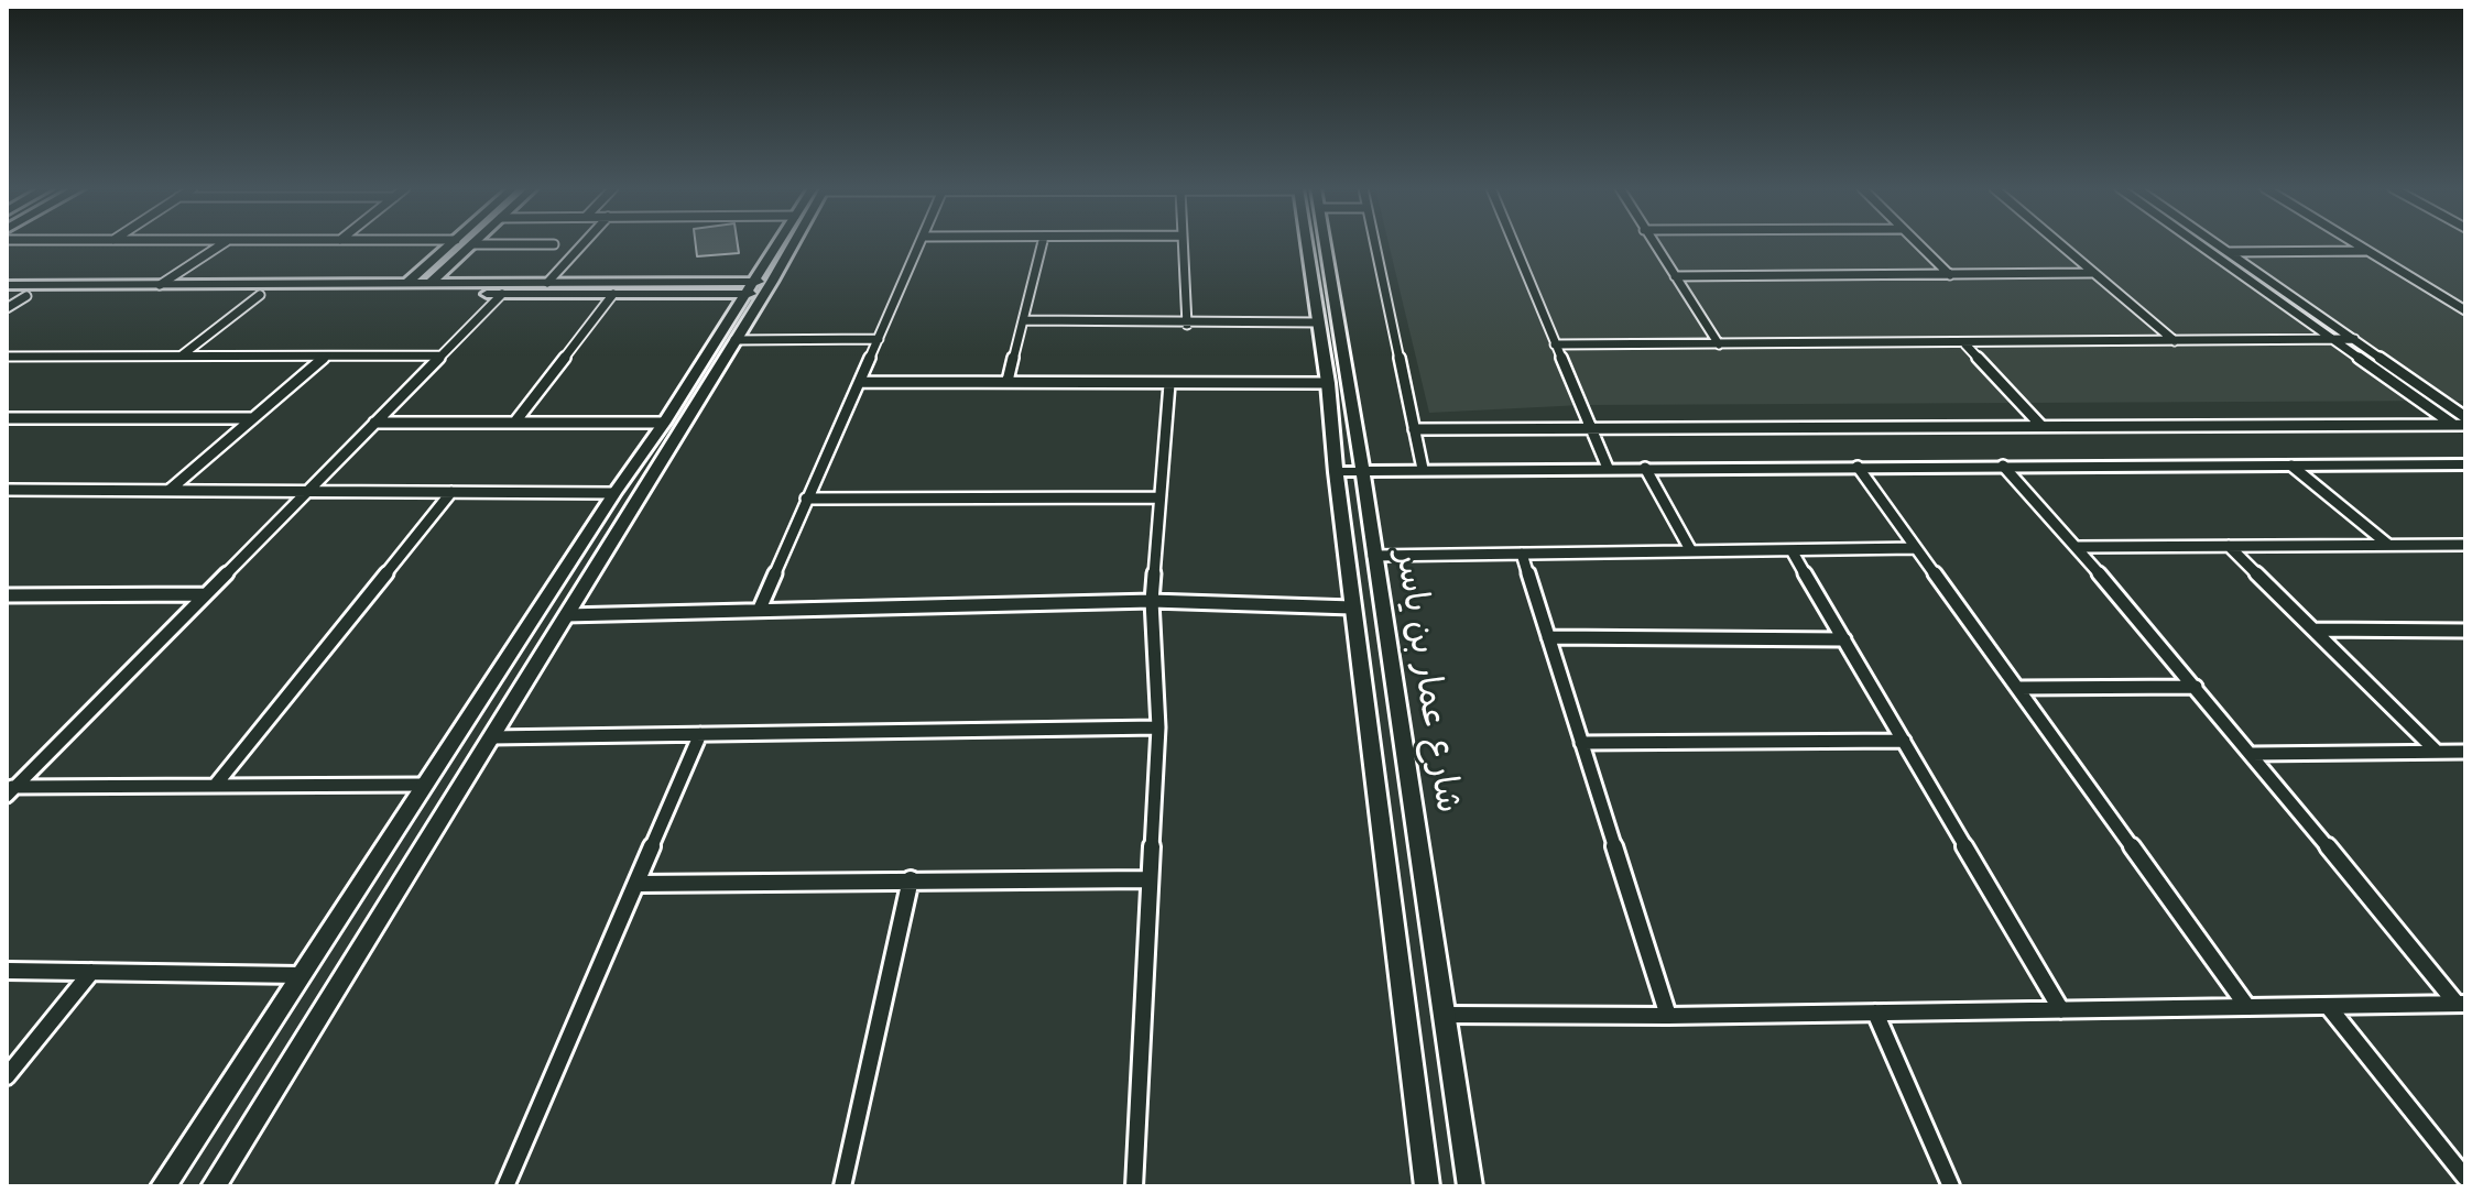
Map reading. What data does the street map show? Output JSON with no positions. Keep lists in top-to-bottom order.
{
  "streets": {
    "street": ["شارع عمار بن ياسر"]
  }
}
